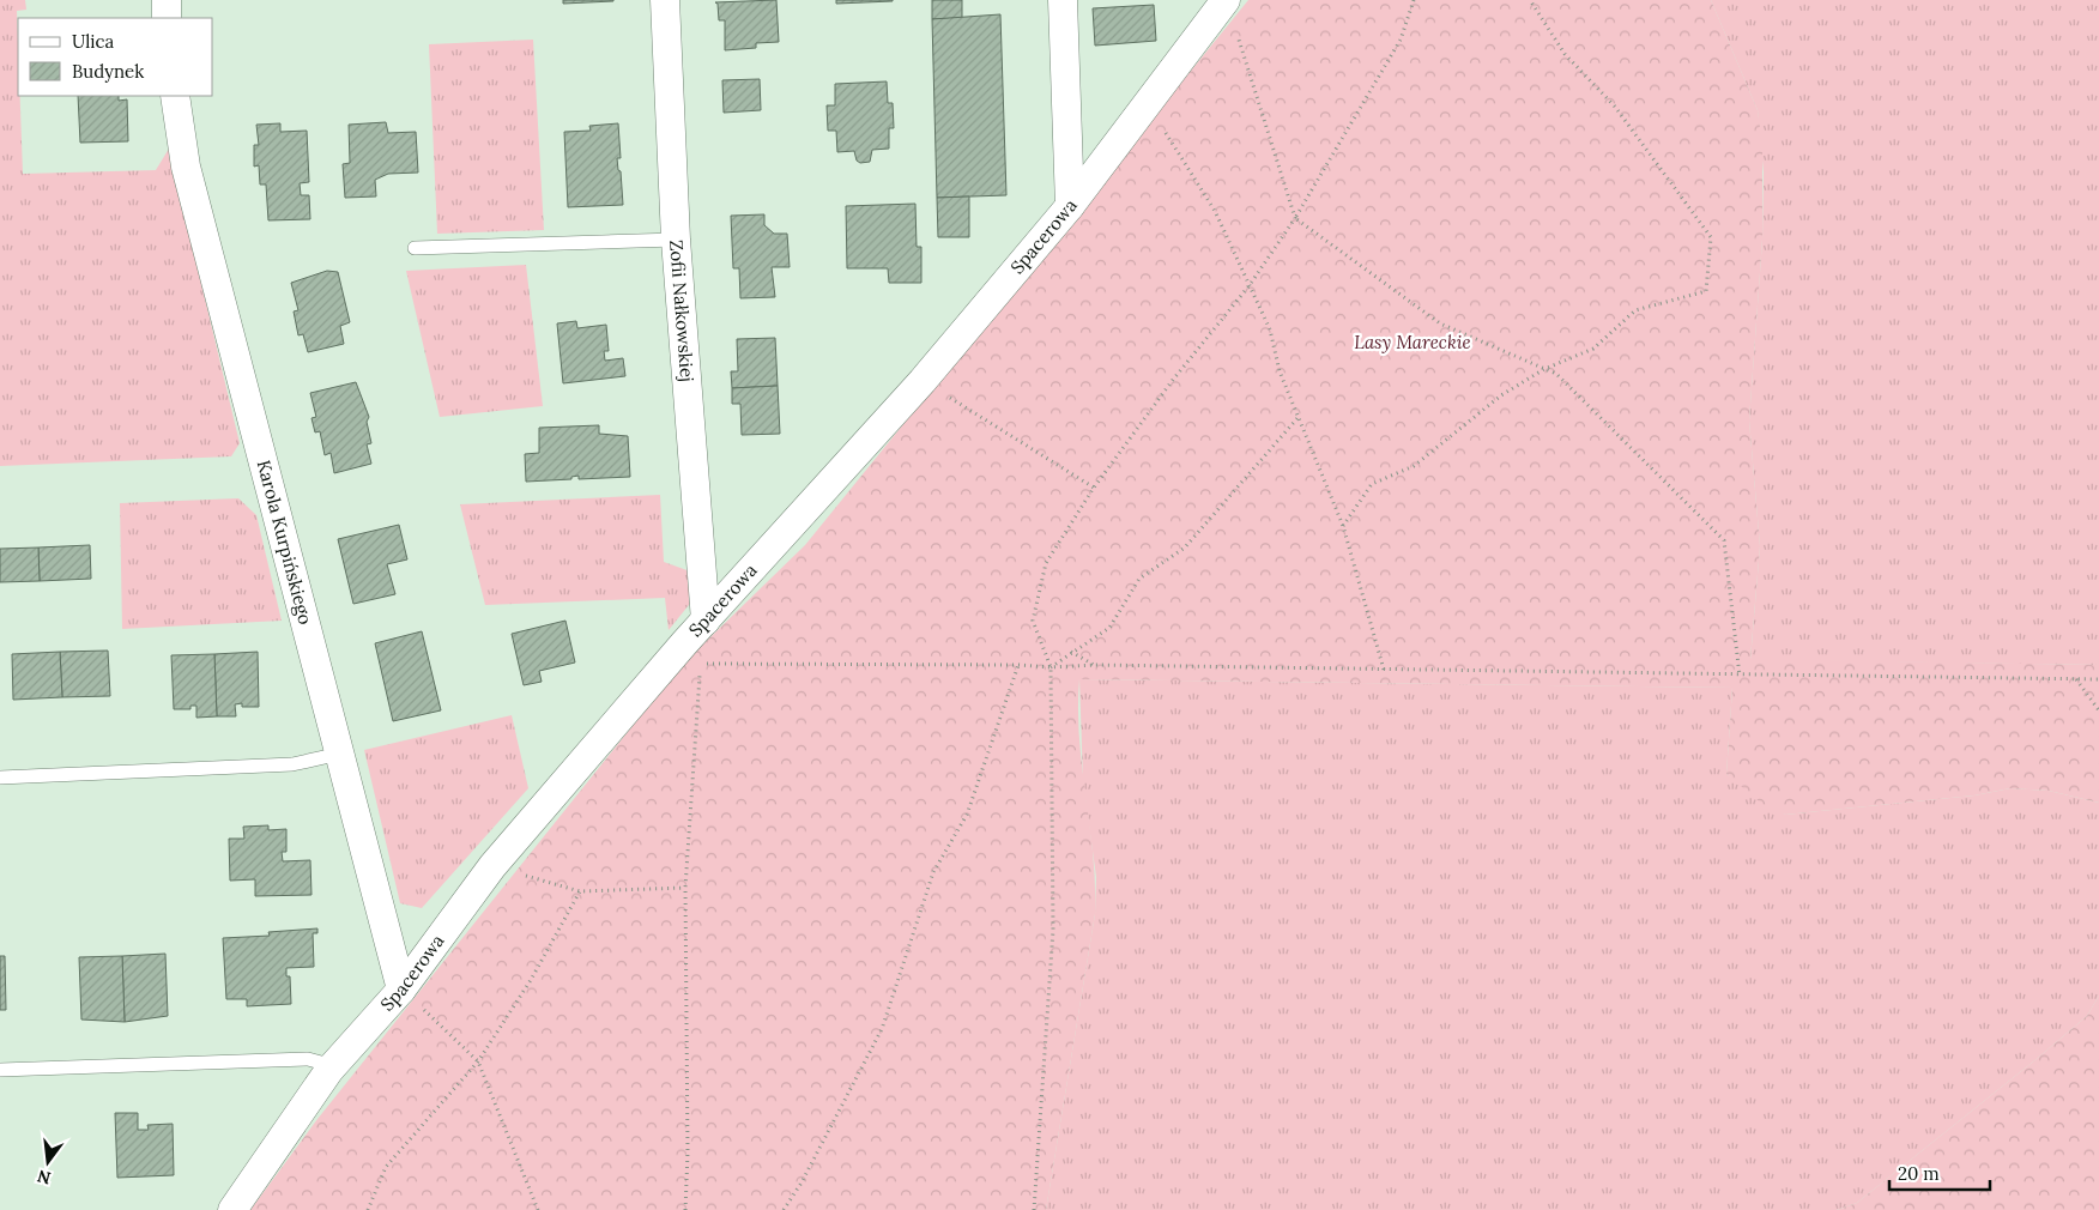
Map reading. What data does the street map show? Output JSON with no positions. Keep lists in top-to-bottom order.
{
  "streets": {
    "street": ["Spacerowa", "Zofii Nałkowskiej", "Karola Kurpińskiego"]
  },
  "crossings": [
    ["Spacerowa", "Zofii Nałkowskiej"],
    ["Spacerowa", "Karola Kurpińskiego"]
  ],
  "parks": ["Lasy Mareckie"],
  "legend": ["Ulica", "Budynek"],
  "scale_bar": "20 m",
  "north": "bottom"
}
